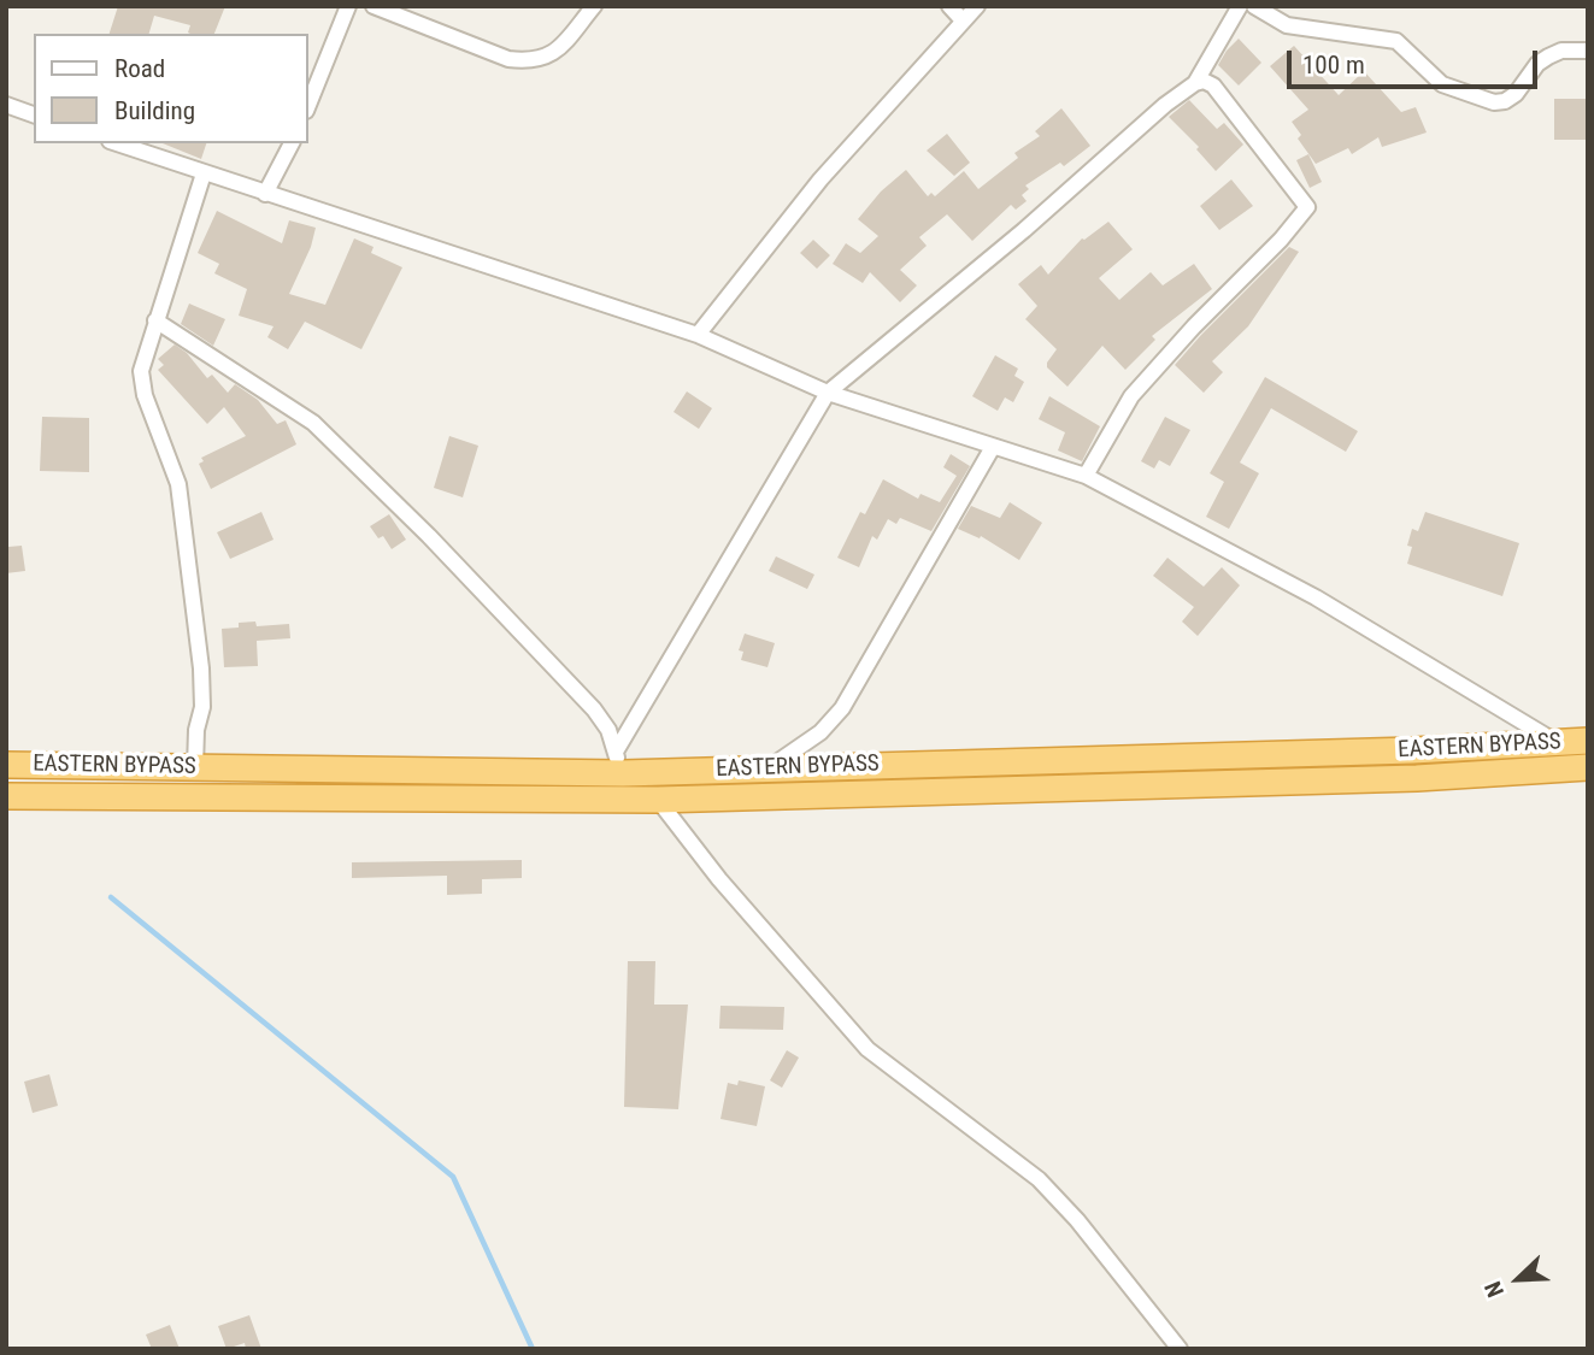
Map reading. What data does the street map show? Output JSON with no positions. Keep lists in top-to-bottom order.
{
  "streets": {
    "highway": ["EASTERN BYPASS"]
  },
  "legend": ["Road", "Building"],
  "scale_bar": "100 m",
  "north": "bottom left"
}
